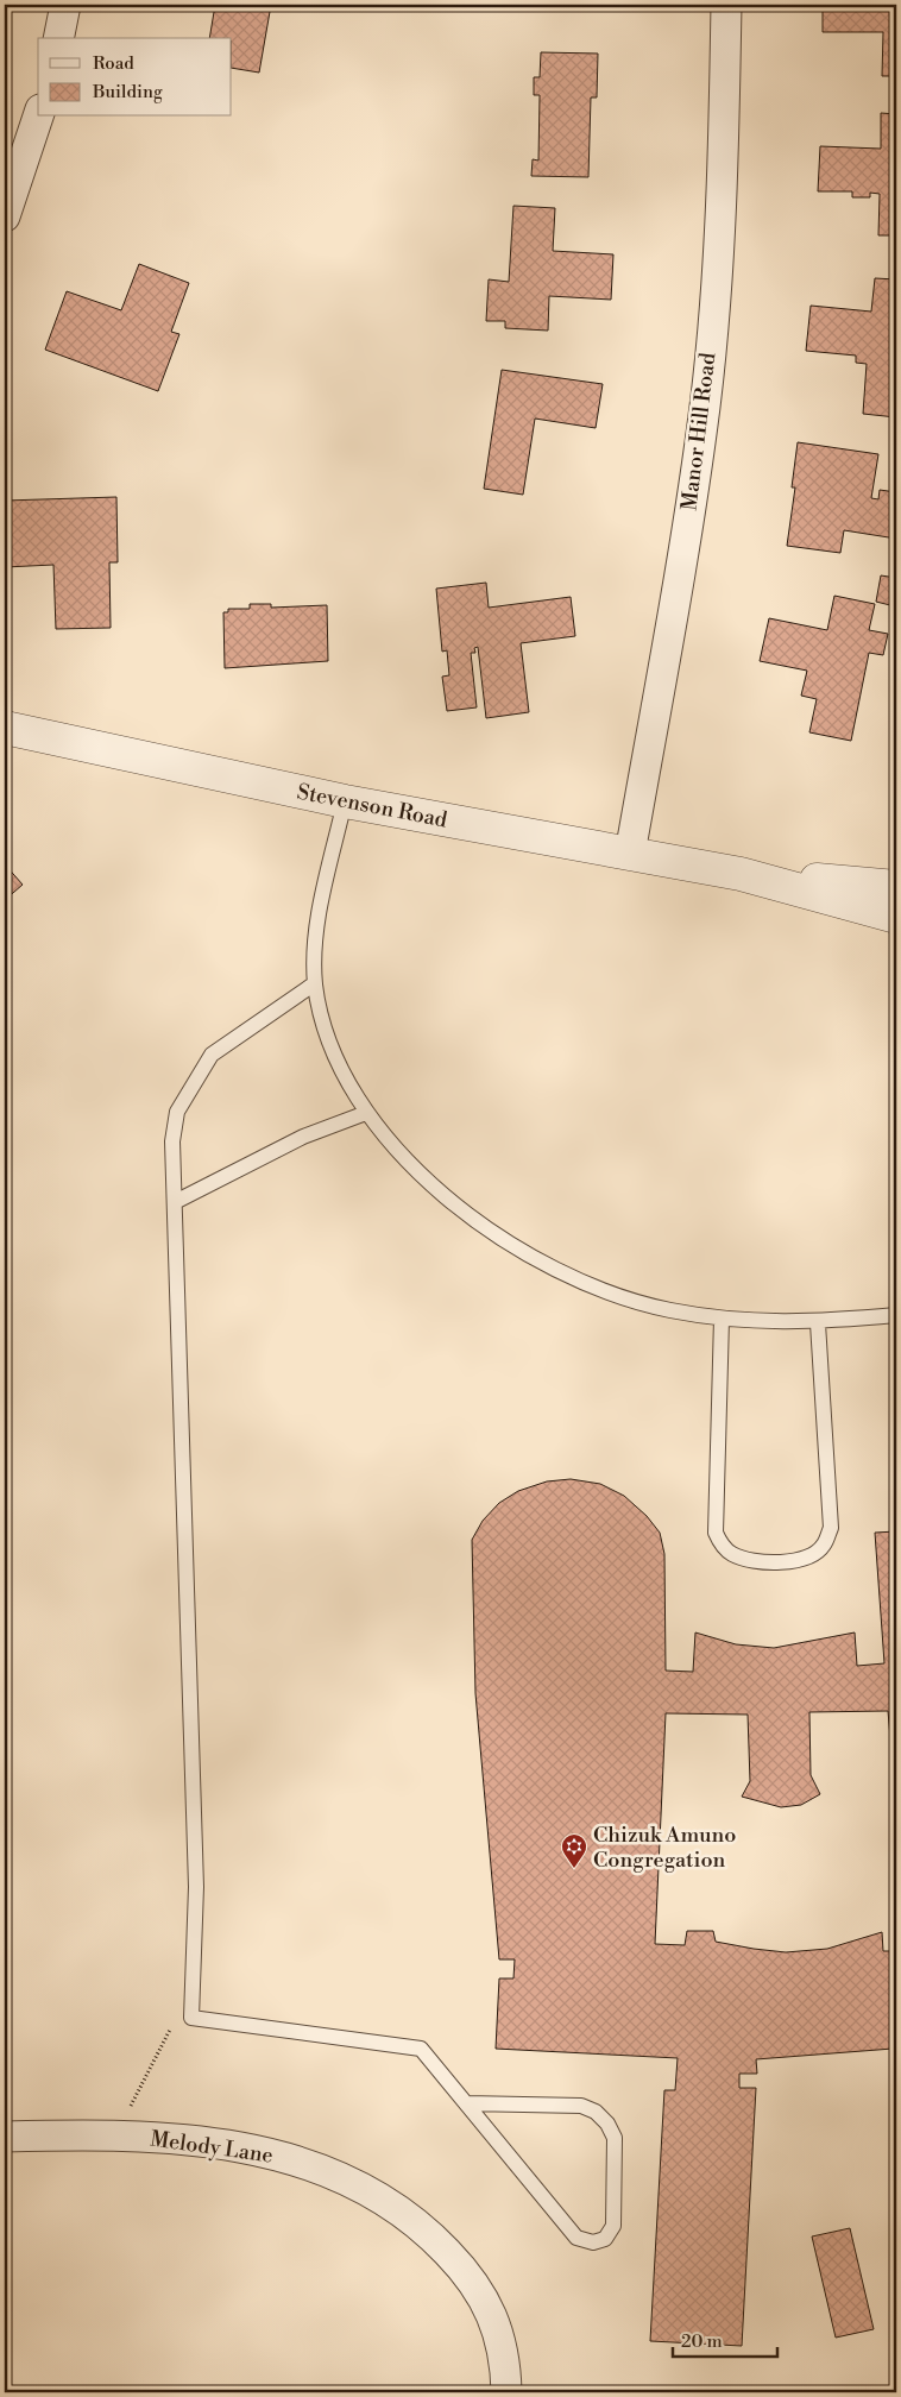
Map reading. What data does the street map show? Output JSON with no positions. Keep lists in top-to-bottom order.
{
  "streets": {
    "street": ["Manor Hill Road", "Stevenson Road", "Melody Lane"]
  },
  "crossings": [
    ["Manor Hill Road", "Stevenson Road"]
  ],
  "places": {
    "synagogue": ["Chizuk Amuno Congregation"]
  },
  "legend": ["Road", "Building"],
  "scale_bar": "20 m"
}
